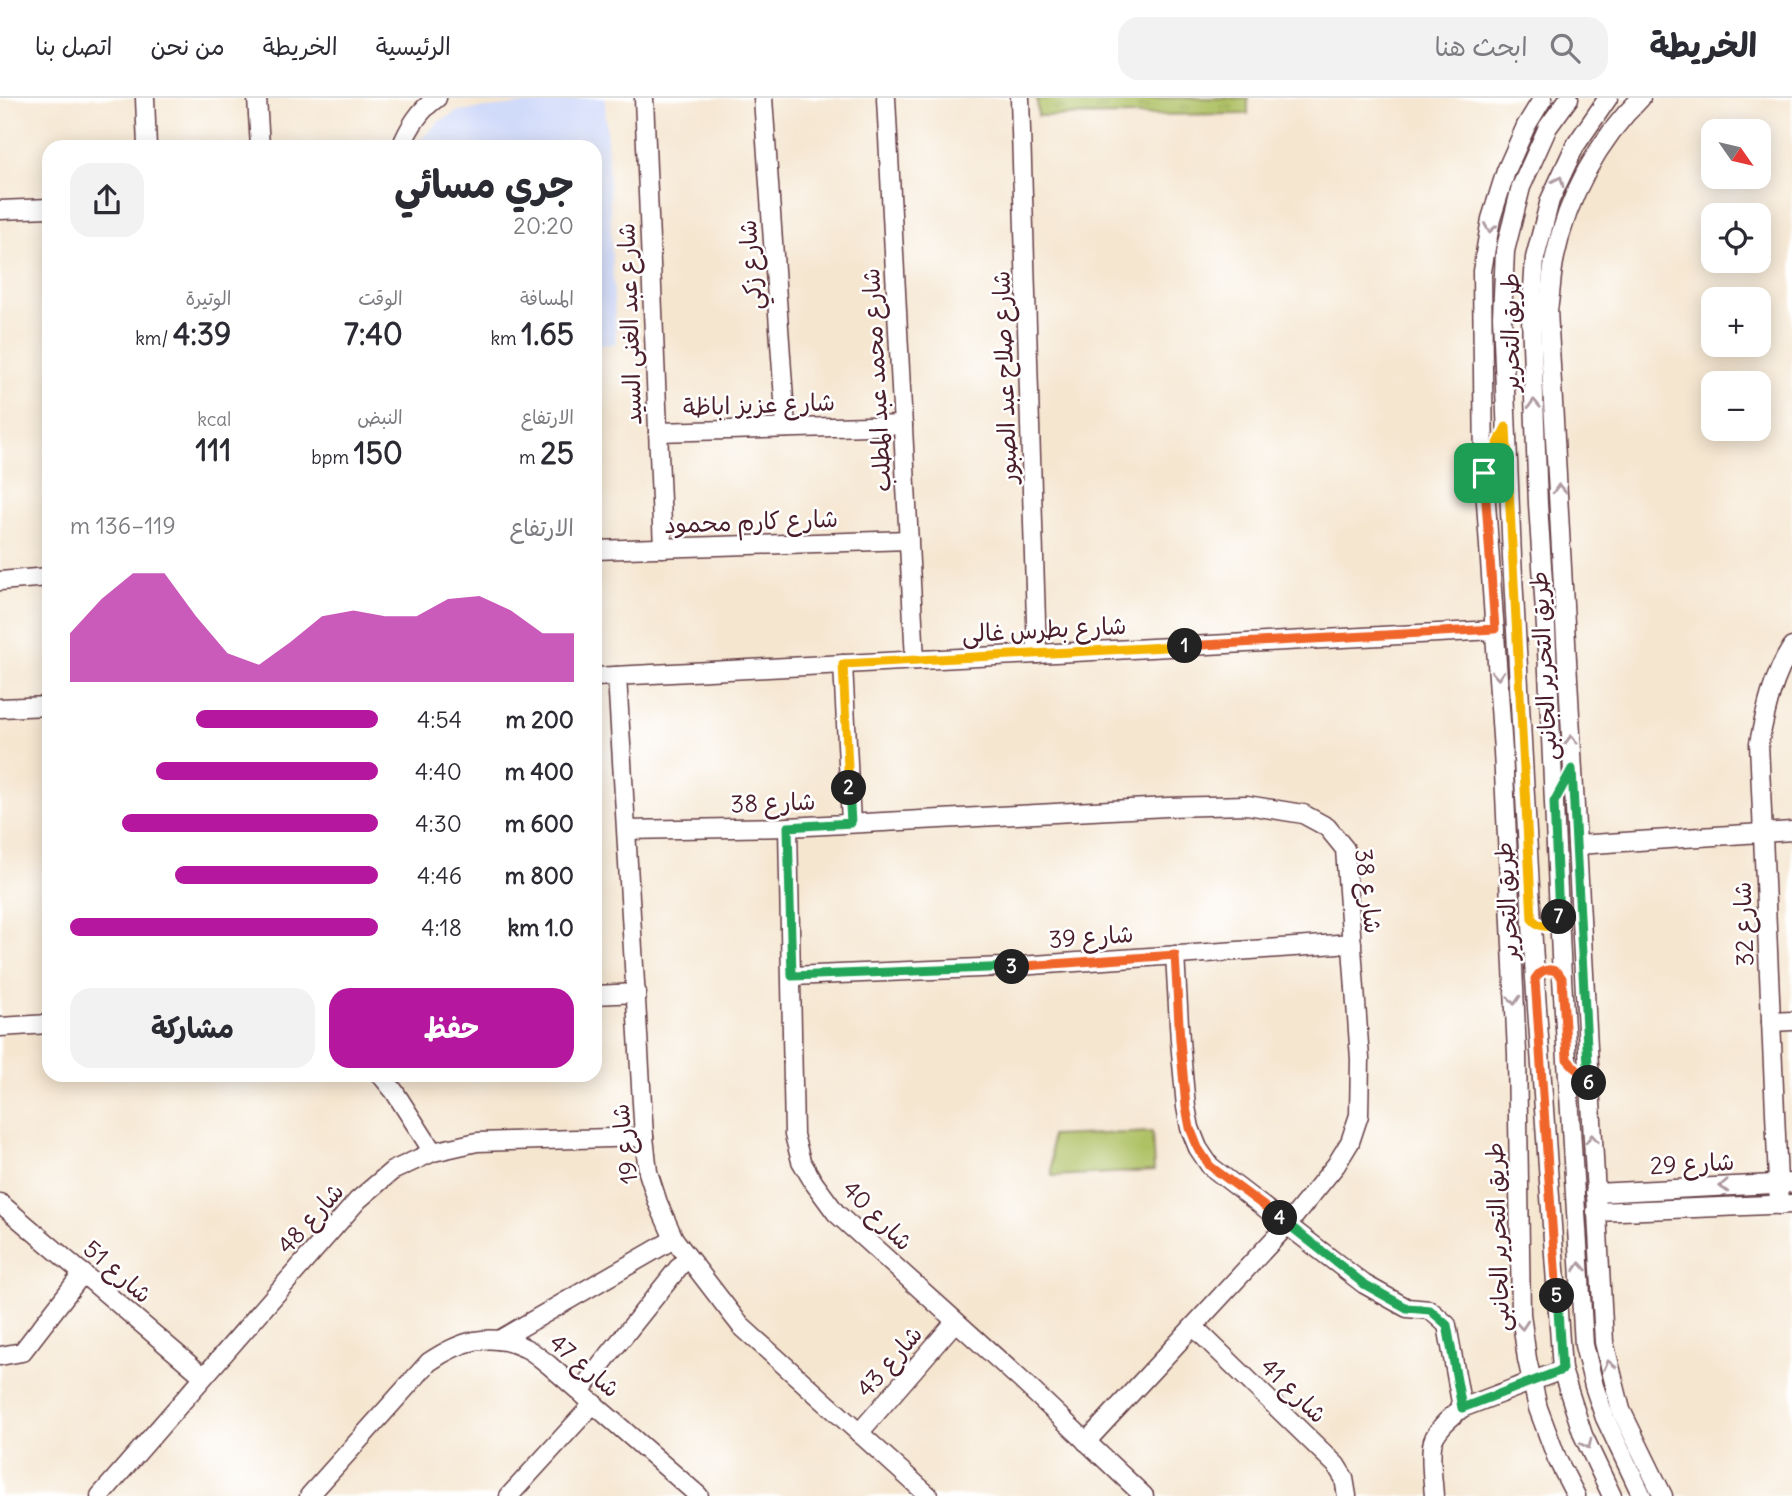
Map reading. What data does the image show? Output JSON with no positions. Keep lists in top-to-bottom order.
{
  "streets": {
    "street": [
      "شارع زكي",
      "شارع عبد الغنى السيد",
      "طريق التحرير",
      "شارع صلاح عبد الصبور",
      "شارع محمد عبد المطلب",
      "شارع عزيز اباظة",
      "شارع كارم محمود",
      "شارع بطرس غالى",
      "طريق التحرير الجانبى",
      "شارع 38",
      "شارع 32",
      "شارع 39",
      "شارع 19",
      "شارع 29",
      "شارع 40",
      "شارع 48",
      "شارع 51",
      "شارع 43",
      "شارع 47",
      "شارع 41"
    ]
  },
  "crossings": [
    ["شارع زكي", "شارع عزيز اباظة"],
    ["شارع عبد الغنى السيد", "شارع عزيز اباظة"],
    ["شارع عبد الغنى السيد", "شارع كارم محمود"],
    ["شارع صلاح عبد الصبور", "شارع بطرس غالى"],
    ["شارع محمد عبد المطلب", "شارع عزيز اباظة"],
    ["شارع محمد عبد المطلب", "شارع كارم محمود"],
    ["شارع محمد عبد المطلب", "شارع بطرس غالى"],
    ["شارع بطرس غالى", "طريق التحرير الجانبى"],
    ["شارع بطرس غالى", "شارع 19"],
    ["طريق التحرير الجانبى", "شارع 29"],
    ["شارع 38", "شارع 39"],
    ["شارع 38", "شارع 19"],
    ["شارع 38", "شارع 40"],
    ["شارع 38", "شارع 41"],
    ["شارع 32", "شارع 29"],
    ["شارع 39", "شارع 40"],
    ["شارع 19", "شارع 48"],
    ["شارع 19", "شارع 43"],
    ["شارع 40", "شارع 43"],
    ["شارع 48", "شارع 51"]
  ],
  "north": "bottom right",
  "page": {
    "header": "الخريطة",
    "search": "ابحث هنا",
    "nav": [
      "الرئيسية",
      "الخريطة",
      "من نحن",
      "اتصل بنا"
    ],
    "map_buttons": ["+", "−"],
    "heading": ["جري مسائي", "20:20"],
    "stats": [
      ["المسافة", "1.65 km"],
      ["الوقت", "7:40"],
      ["الوتيرة", "4:39 /km"],
      ["الارتفاع", "25 m"],
      ["النبض", "150 bpm"],
      ["kcal", "111"]
    ],
    "chart": ["الارتفاع", "119–136 m"],
    "pins": [
      "1",
      "2",
      "7",
      "3",
      "6",
      "4",
      "5"
    ],
    "list": [
      {
        "name": "200 m",
        "note": "4:54"
      },
      {
        "name": "400 m",
        "note": "4:40"
      },
      {
        "name": "600 m",
        "note": "4:30"
      },
      {
        "name": "800 m",
        "note": "4:46"
      },
      {
        "name": "1.0 km",
        "note": "4:18"
      }
    ],
    "buttons": ["حفظ", "مشاركة"]
  }
}
